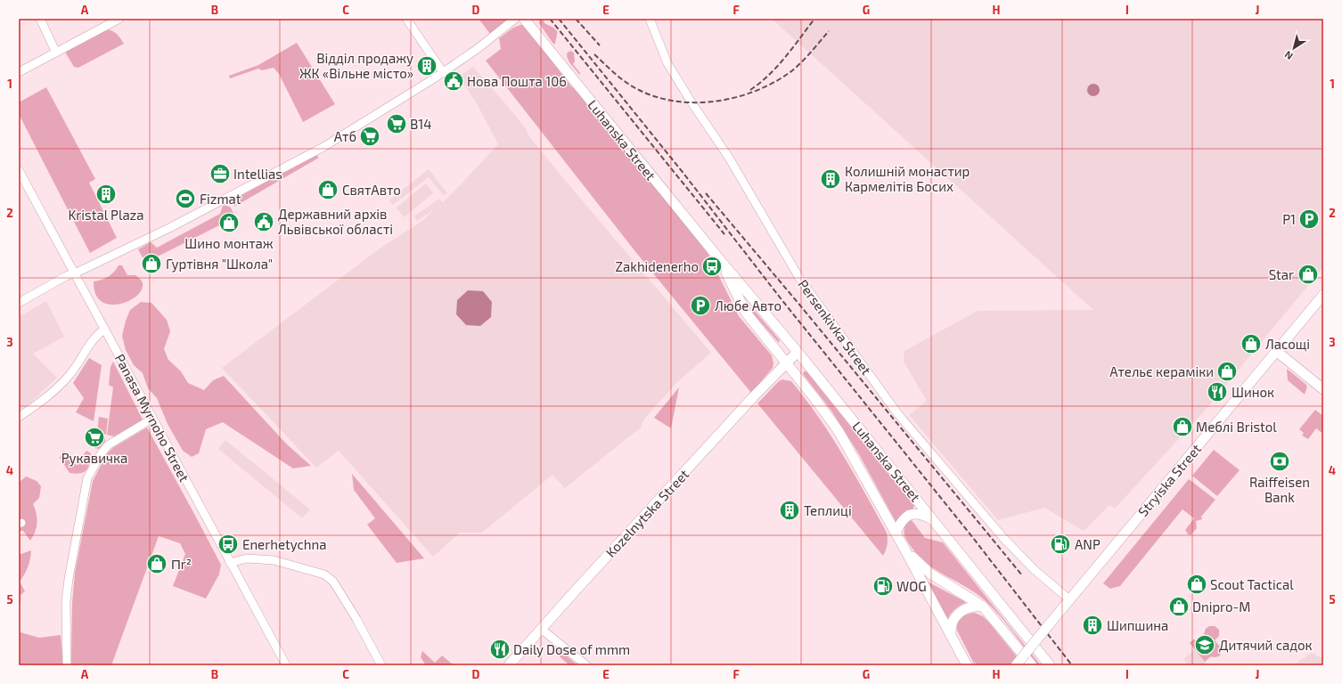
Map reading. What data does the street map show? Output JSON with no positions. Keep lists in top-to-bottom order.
{
  "streets": {
    "main road": ["Luhanska Street", "Stryiska Street", "Kozelnytska Street"],
    "street": ["Persenkivka Street", "Panasa Myrnoho Street"]
  },
  "crossings": [
    ["Luhanska Street", "Kozelnytska Street"],
    ["Persenkivka Street", "Stryiska Street"]
  ],
  "places": {
    "building": [
      "Відділ продажу ЖК «Вільне місто»",
      "Колишній монастир Кармелітів Босих",
      "Kristal Plaza",
      "Теплиці",
      "Шипшина"
    ],
    "public building": ["Нова Пошта 106", "Державний архів Львівської області"],
    "supermarket": ["В14", "Атб", "Рукавичка"],
    "office": ["Intellias"],
    "shop": [
      "СвятАвто",
      "Шино монтаж",
      "Гуртівня \"Школа\"",
      "Star",
      "Ласощі",
      "Ательє кераміки",
      "Меблі Bristol",
      "Πr²",
      "Scout Tactical",
      "Dnipro-M"
    ],
    "sports": ["Fizmat"],
    "parking": ["P1", "Любе Авто"],
    "bus stop": ["Zakhidenerho", "Enerhetychna"],
    "restaurant": ["Шинок", "Daily Dose of mmm"],
    "bank": ["Raiffeisen Bank"],
    "fuel station": ["ANP", "WOG"],
    "school or university": ["Дитячий садок"]
  },
  "north": "bottom left",
  "grid": {
    "columns": [
      "A",
      "B",
      "C",
      "D",
      "E",
      "F",
      "G",
      "H",
      "I",
      "J"
    ],
    "rows": [
      "1",
      "2",
      "3",
      "4",
      "5"
    ]
  }
}
